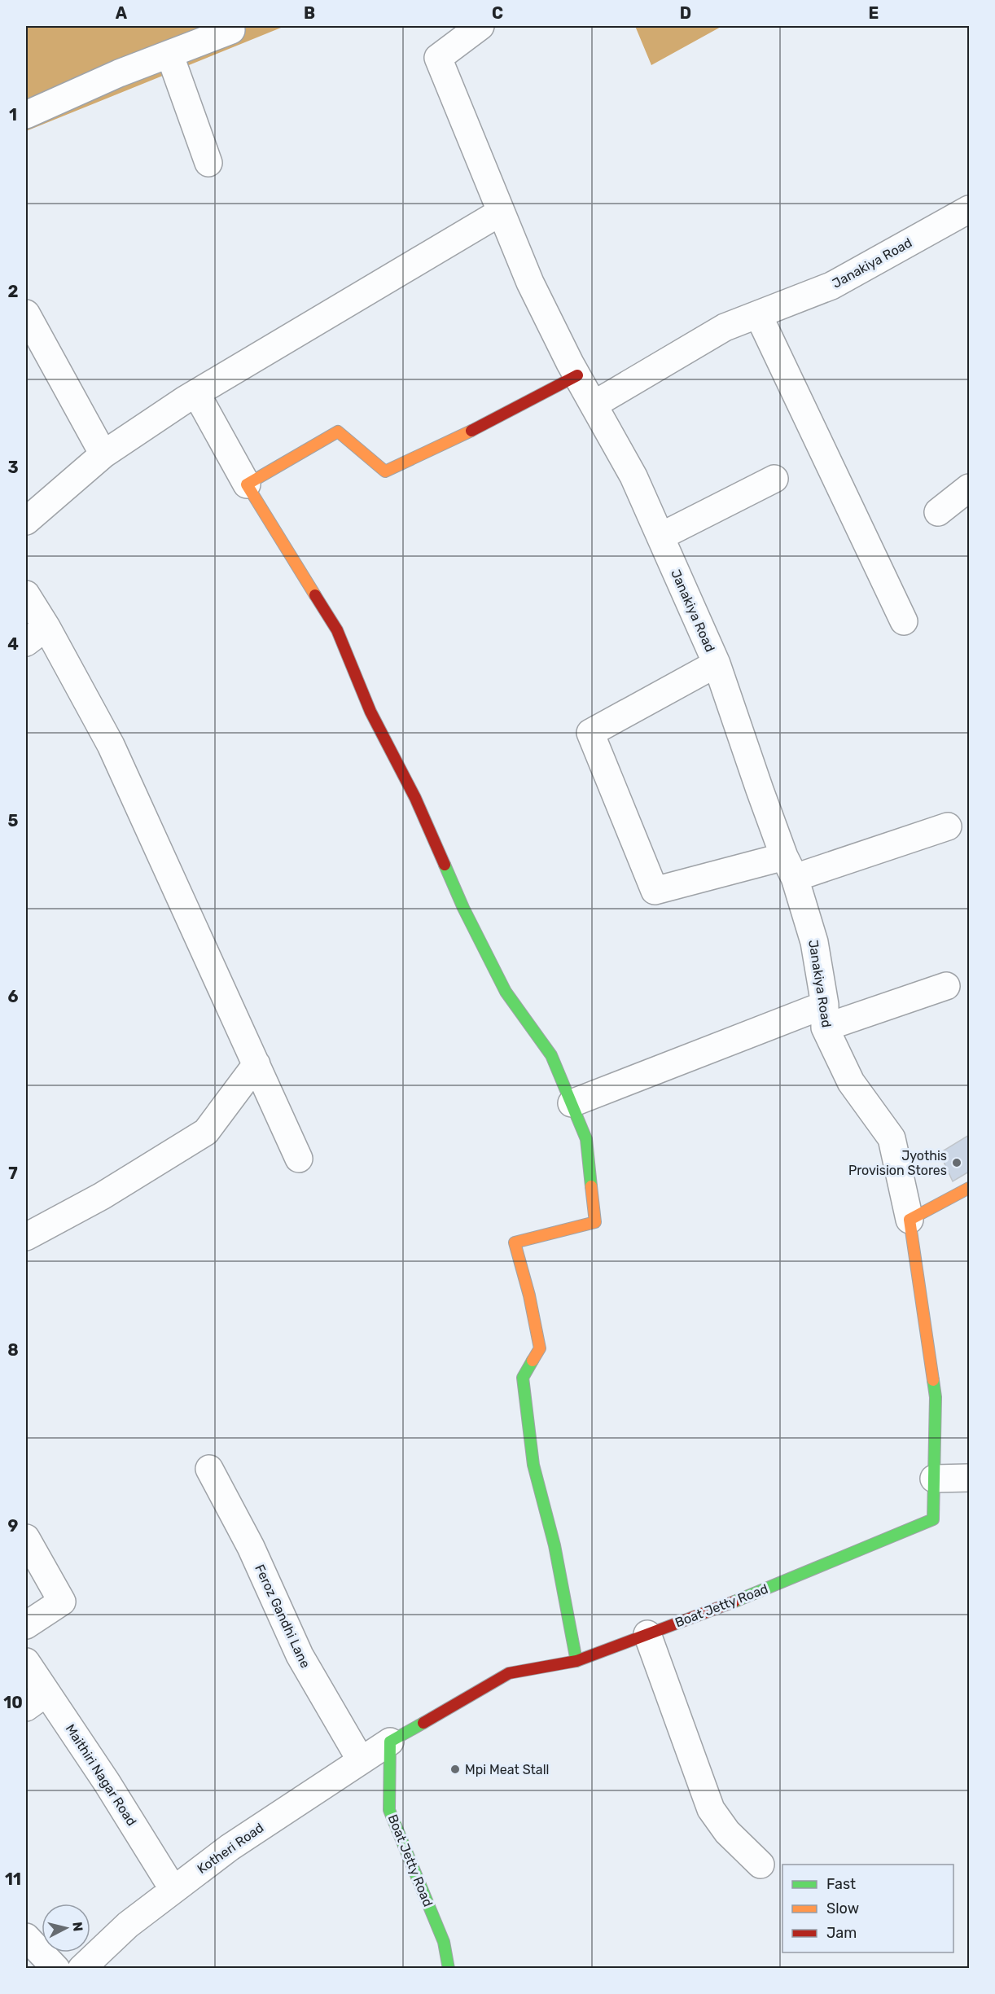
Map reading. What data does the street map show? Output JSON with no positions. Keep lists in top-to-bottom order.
{
  "streets": {
    "street": [
      "Janakiya Road",
      "Boat Jetty Road",
      "Feroz Gandhi Lane",
      "Maithiri Nagar Road",
      "Kotheri Road"
    ]
  },
  "crossings": [
    ["Janakiya Road", "Boat Jetty Road"],
    ["Boat Jetty Road", "Kotheri Road"],
    ["Feroz Gandhi Lane", "Kotheri Road"],
    ["Maithiri Nagar Road", "Kotheri Road"]
  ],
  "places": ["Jyothis Provision Stores", "Mpi Meat Stall"],
  "legend": ["Fast", "Slow", "Jam"],
  "north": "right",
  "grid": {
    "columns": [
      "A",
      "B",
      "C",
      "D",
      "E"
    ],
    "rows": [
      "1",
      "2",
      "3",
      "4",
      "5",
      "6",
      "7",
      "8",
      "9",
      "10",
      "11"
    ]
  }
}
